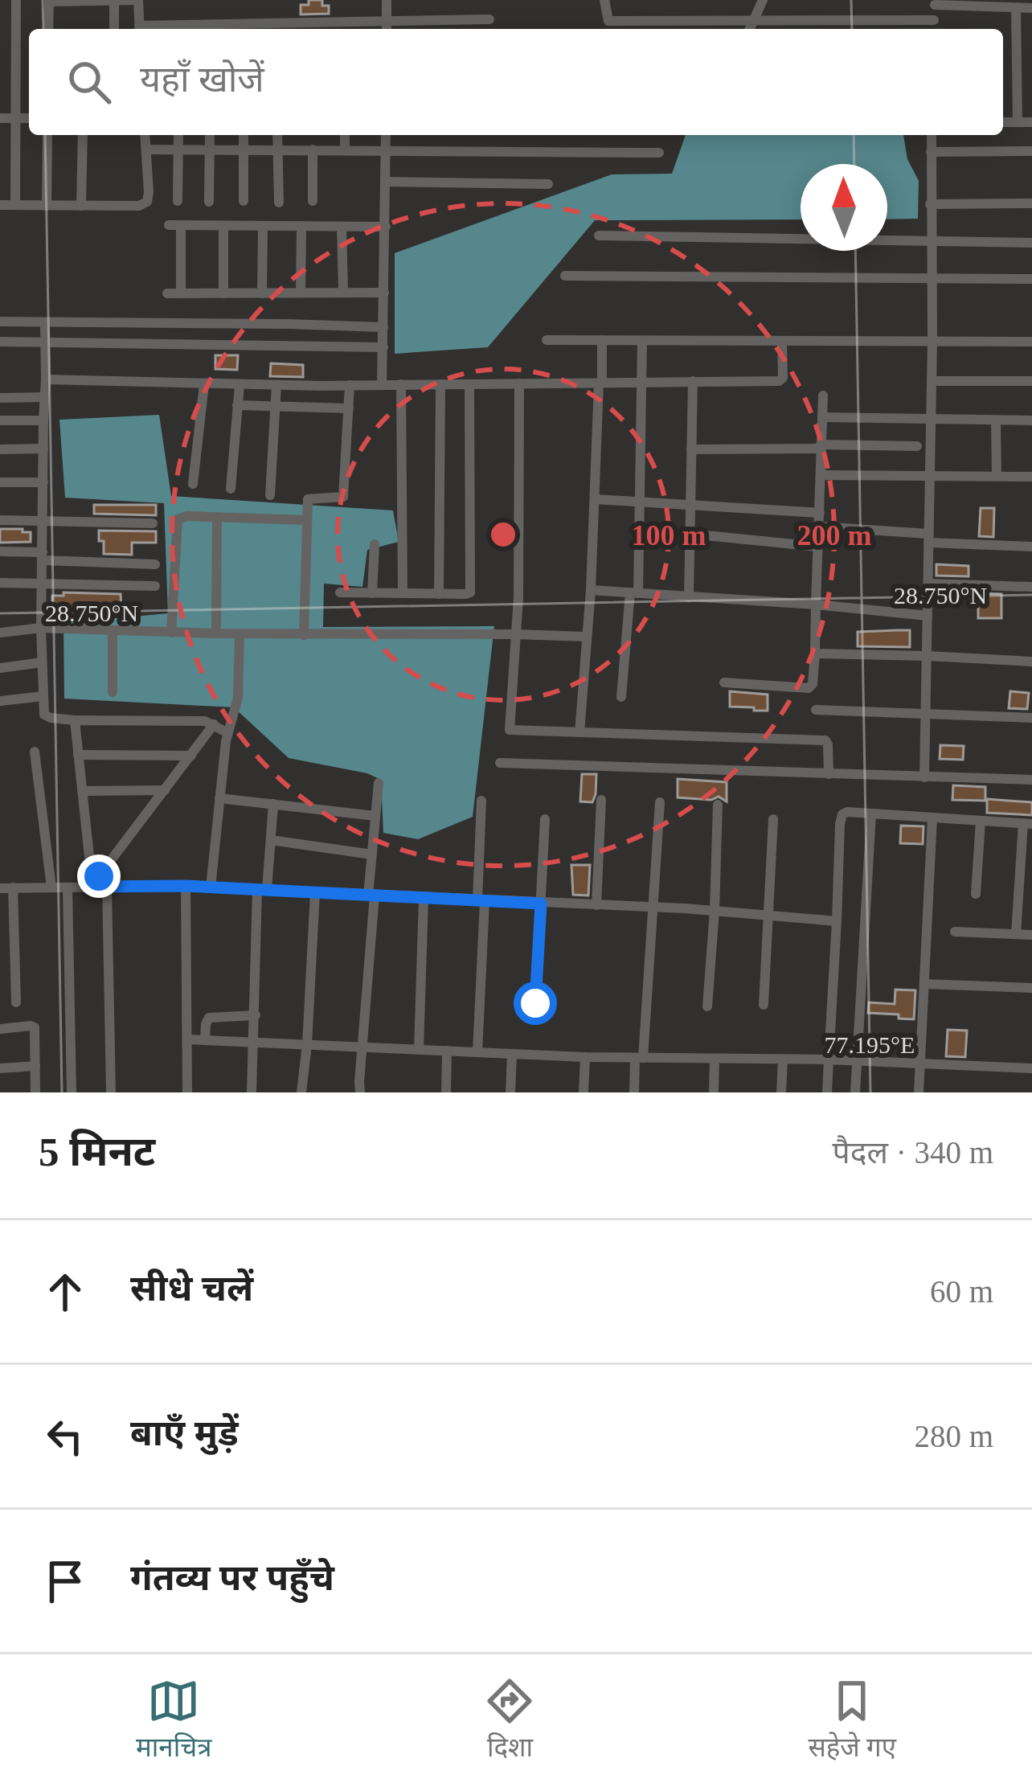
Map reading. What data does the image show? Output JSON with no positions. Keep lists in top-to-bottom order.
{
  "north": "top",
  "page": {
    "search": "यहाँ खोजें",
    "heading": ["5 मिनट", "पैदल · 340 m"],
    "list": [
      ["सीधे चलें", "60 m"],
      ["बाएँ मुड़ें", "280 m"],
      "गंतव्य पर पहुँचे"
    ],
    "nav": ["मानचित्र", "दिशा", "सहेजे गए"]
  },
  "coordinates": ["28.750°N", "77.195°E"],
  "rings": ["100 m", "200 m"]
}
